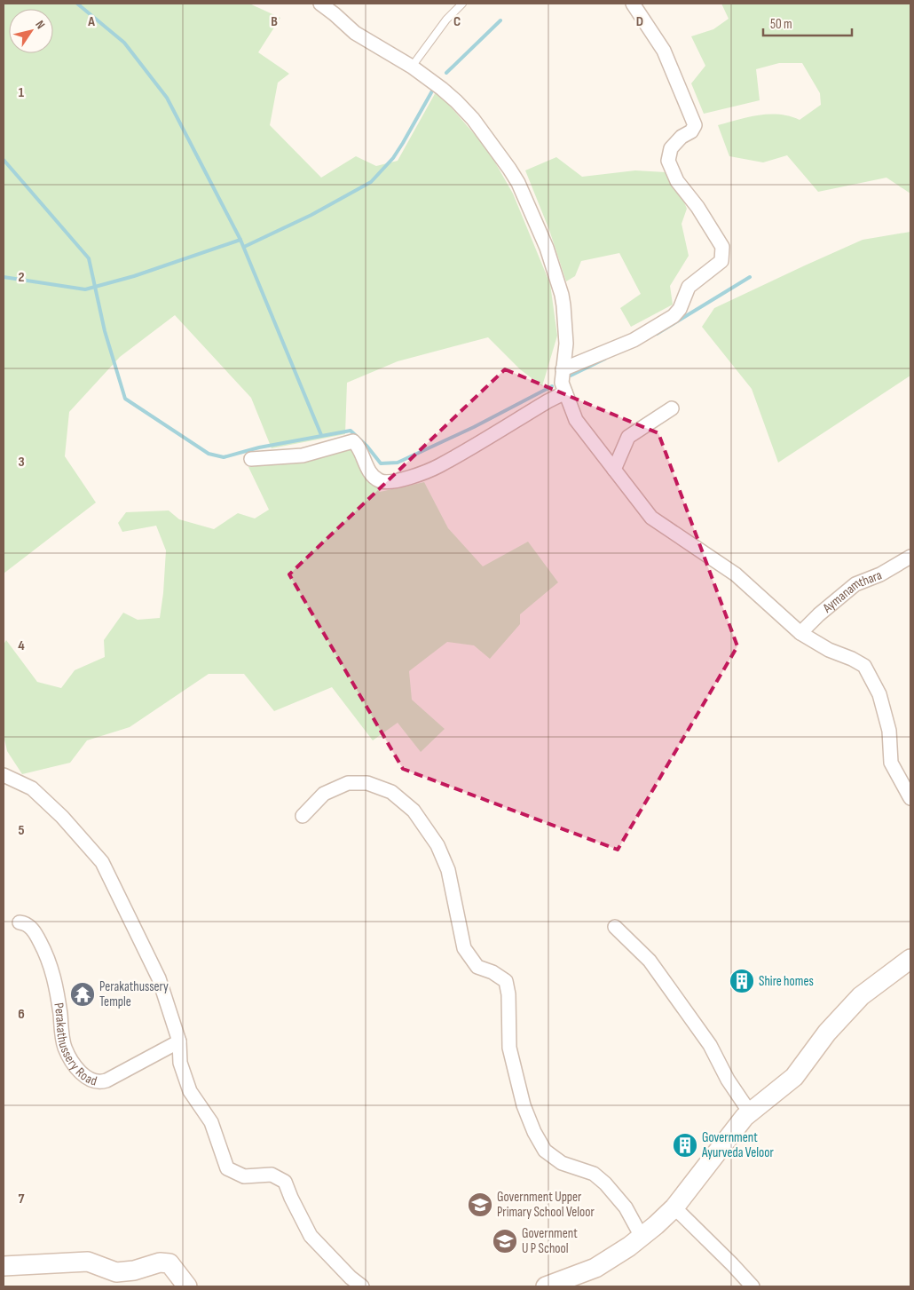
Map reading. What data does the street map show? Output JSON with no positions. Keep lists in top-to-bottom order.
{
  "streets": {
    "street": ["Aymanamthara", "Perakathussery Road"]
  },
  "places": {
    "building": ["Shire homes", "Government Ayurveda Veloor"],
    "temple": ["Perakathussery Temple"],
    "school or university": ["Government Upper Primary School Veloor", "Government U P School"]
  },
  "scale_bar": "50 m",
  "north": "top right",
  "grid": {
    "columns": [
      "A",
      "B",
      "C",
      "D"
    ],
    "rows": [
      "1",
      "2",
      "3",
      "4",
      "5",
      "6",
      "7"
    ]
  }
}
